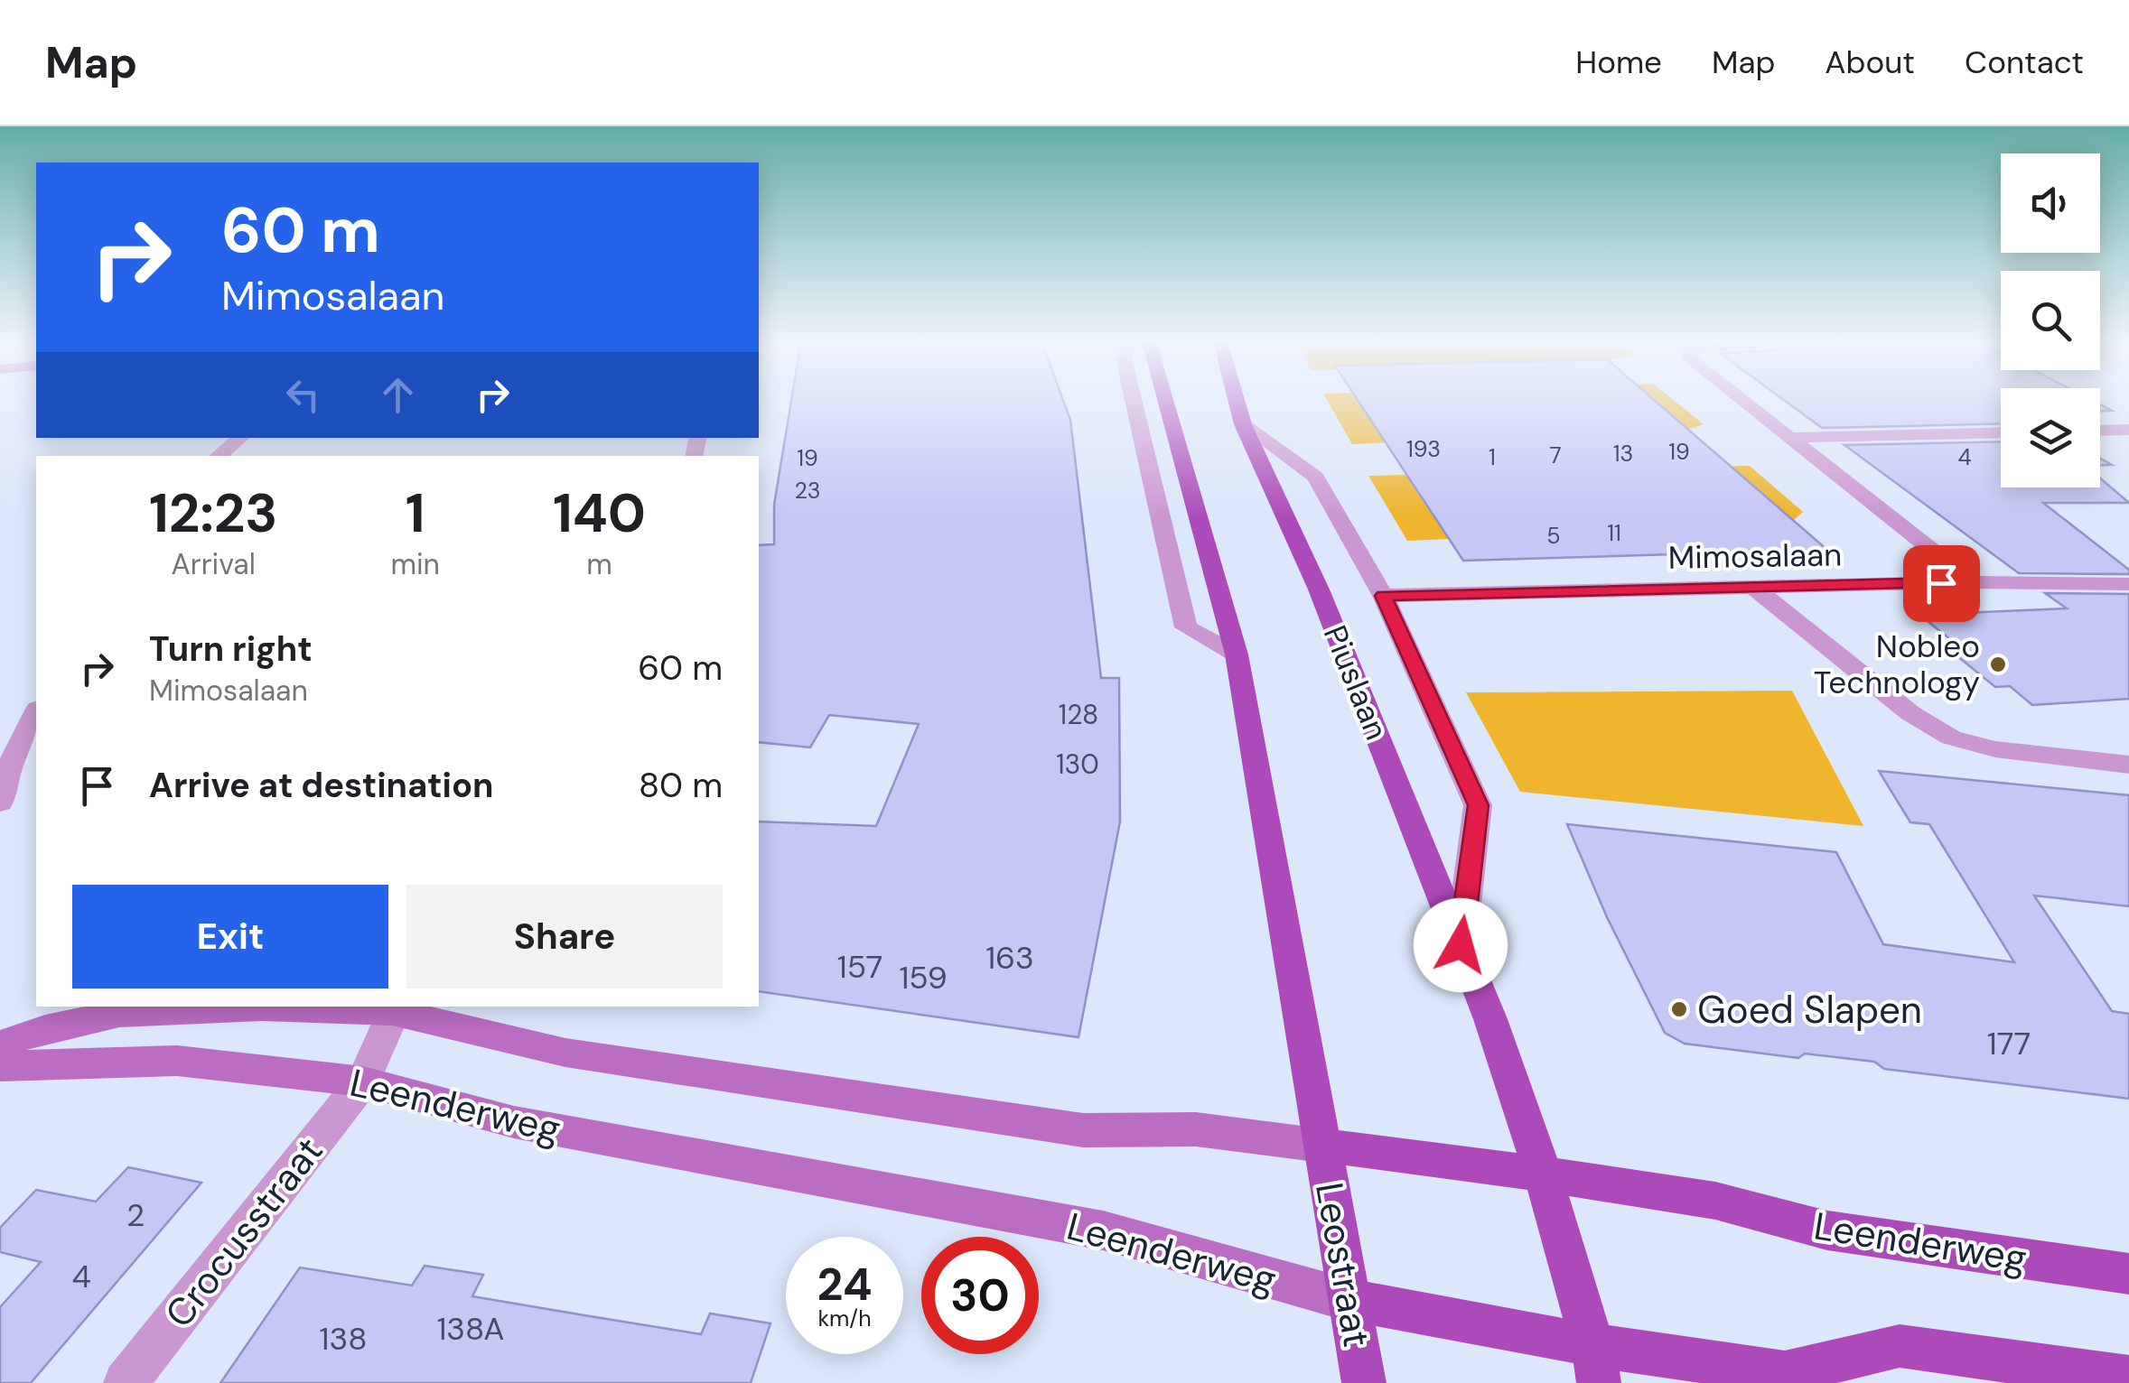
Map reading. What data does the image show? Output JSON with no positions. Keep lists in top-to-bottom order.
{
  "streets": {
    "main road": ["Piuslaan", "Leenderweg", "Leostraat"],
    "street": ["Mimosalaan", "Crocusstraat"]
  },
  "crossings": [
    ["Mimosalaan", "Piuslaan"],
    ["Piuslaan", "Leenderweg"],
    ["Leenderweg", "Crocusstraat"],
    ["Leenderweg", "Leostraat"]
  ],
  "places": ["Nobleo Technology", "Goed Slapen"],
  "house_numbers": [
    "193",
    "19",
    "13",
    "7",
    "1",
    "4",
    "19",
    "23",
    "11",
    "5",
    "128",
    "130",
    "163",
    "157",
    "159",
    "177",
    "2",
    "4",
    "138A",
    "138"
  ],
  "page": {
    "header": "Map",
    "nav": [
      "Home",
      "Map",
      "About",
      "Contact"
    ],
    "turn": ["60 m", "Mimosalaan"],
    "eta": [
      "12:23",
      "Arrival",
      "1",
      "min",
      "140",
      "m"
    ],
    "list": [
      {
        "name": "Turn right",
        "note": "Mimosalaan",
        "value": "60 m"
      },
      {
        "name": "Arrive at destination",
        "value": "80 m"
      }
    ],
    "buttons": ["Exit", "Share"],
    "speed": "24 km/h",
    "limit": "30"
  }
}
